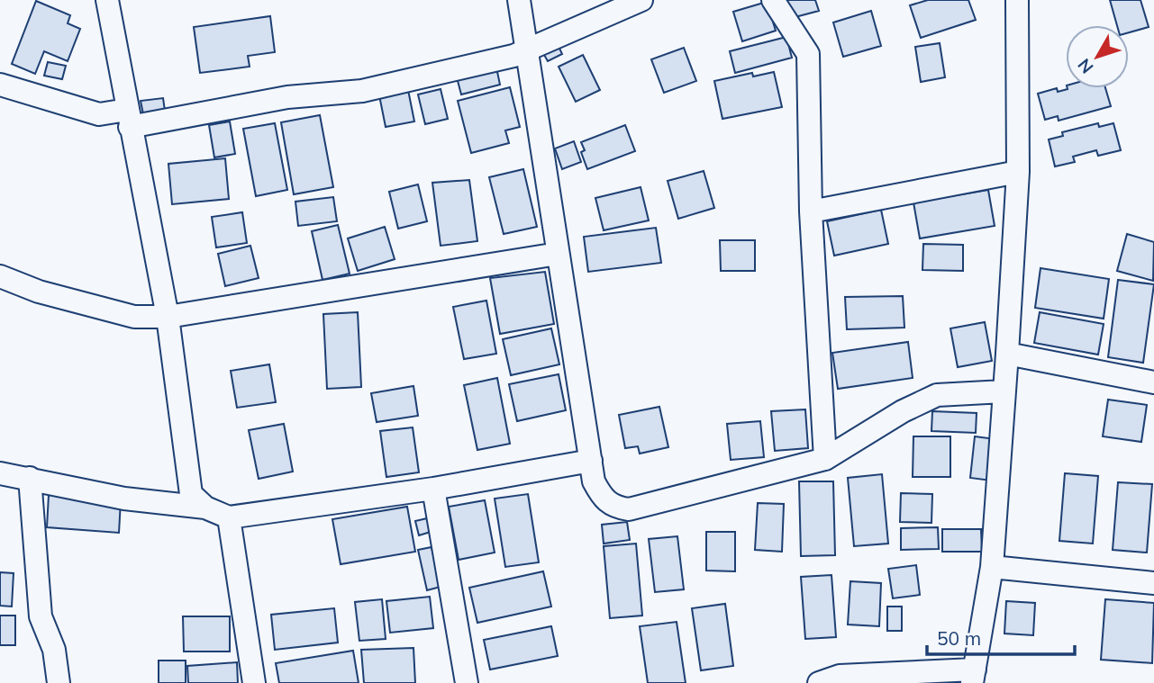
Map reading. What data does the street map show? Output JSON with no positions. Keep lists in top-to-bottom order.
{
  "scale_bar": "50 m",
  "north": "bottom left"
}
